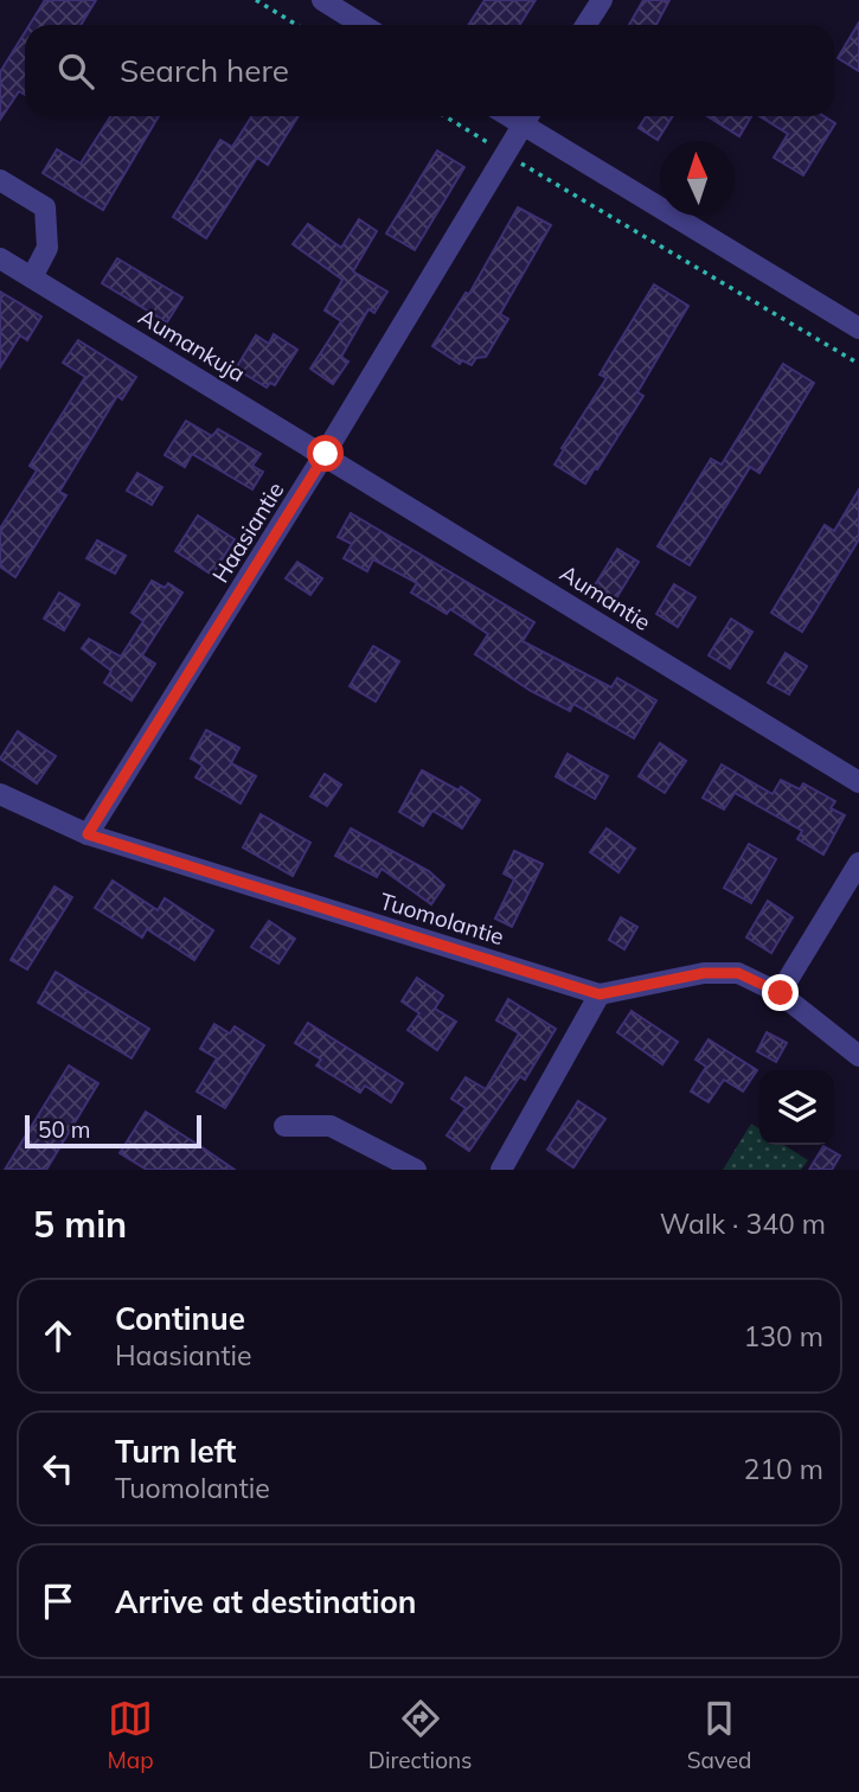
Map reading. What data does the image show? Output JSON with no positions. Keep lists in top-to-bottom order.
{
  "streets": {
    "street": [
      "Aumankuja",
      "Haasiantie",
      "Aumantie",
      "Tuomolantie"
    ]
  },
  "crossings": [
    ["Aumankuja", "Haasiantie"],
    ["Aumankuja", "Aumantie"],
    ["Haasiantie", "Aumantie"],
    ["Haasiantie", "Tuomolantie"]
  ],
  "scale_bar": "50 m",
  "north": "top",
  "page": {
    "search": "Search here",
    "scale": "50 m",
    "heading": ["5 min", "Walk · 340 m"],
    "list": [
      ["Continue", "Haasiantie", "130 m"],
      ["Turn left", "Tuomolantie", "210 m"],
      "Arrive at destination"
    ],
    "nav": ["Map", "Directions", "Saved"]
  }
}
